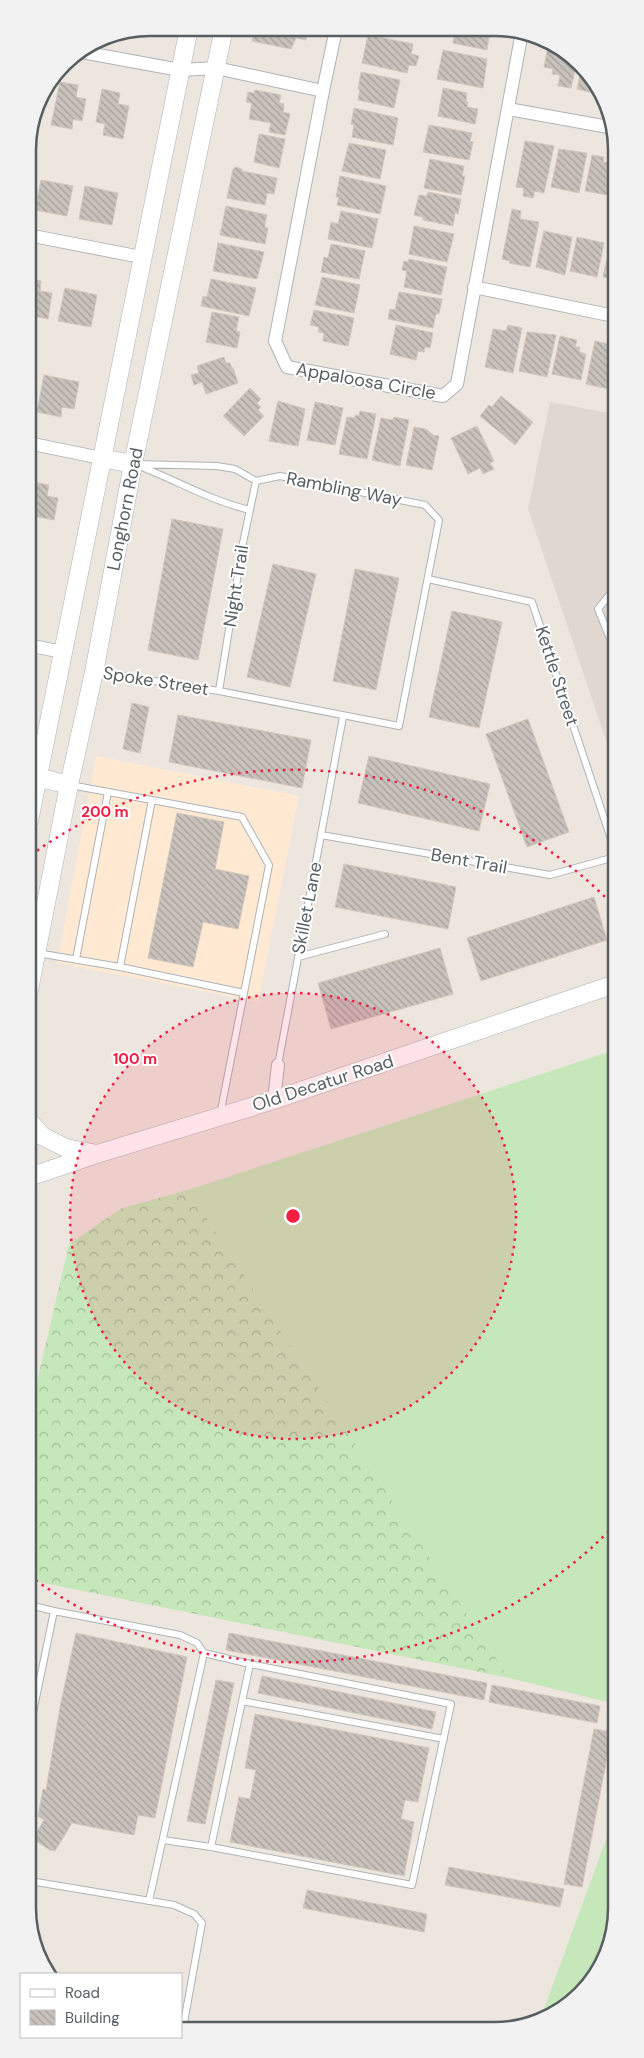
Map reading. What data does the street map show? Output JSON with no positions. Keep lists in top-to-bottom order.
{
  "streets": {
    "main road": ["Longhorn Road", "Old Decatur Road"],
    "street": ["Appaloosa Circle", "Skillet Lane"],
    "lane": [
      "Rambling Way",
      "Night Trail",
      "Kettle Street",
      "Spoke Street",
      "Bent Trail"
    ]
  },
  "crossings": [
    ["Rambling Way", "Night Trail"],
    ["Rambling Way", "Kettle Street"],
    ["Rambling Way", "Spoke Street"],
    ["Rambling Way", "Skillet Lane"],
    ["Longhorn Road", "Spoke Street"],
    ["Night Trail", "Spoke Street"],
    ["Spoke Street", "Skillet Lane"],
    ["Bent Trail", "Skillet Lane"],
    ["Skillet Lane", "Old Decatur Road"]
  ],
  "legend": ["Road", "Building"],
  "rings": ["200 m", "100 m"]
}
